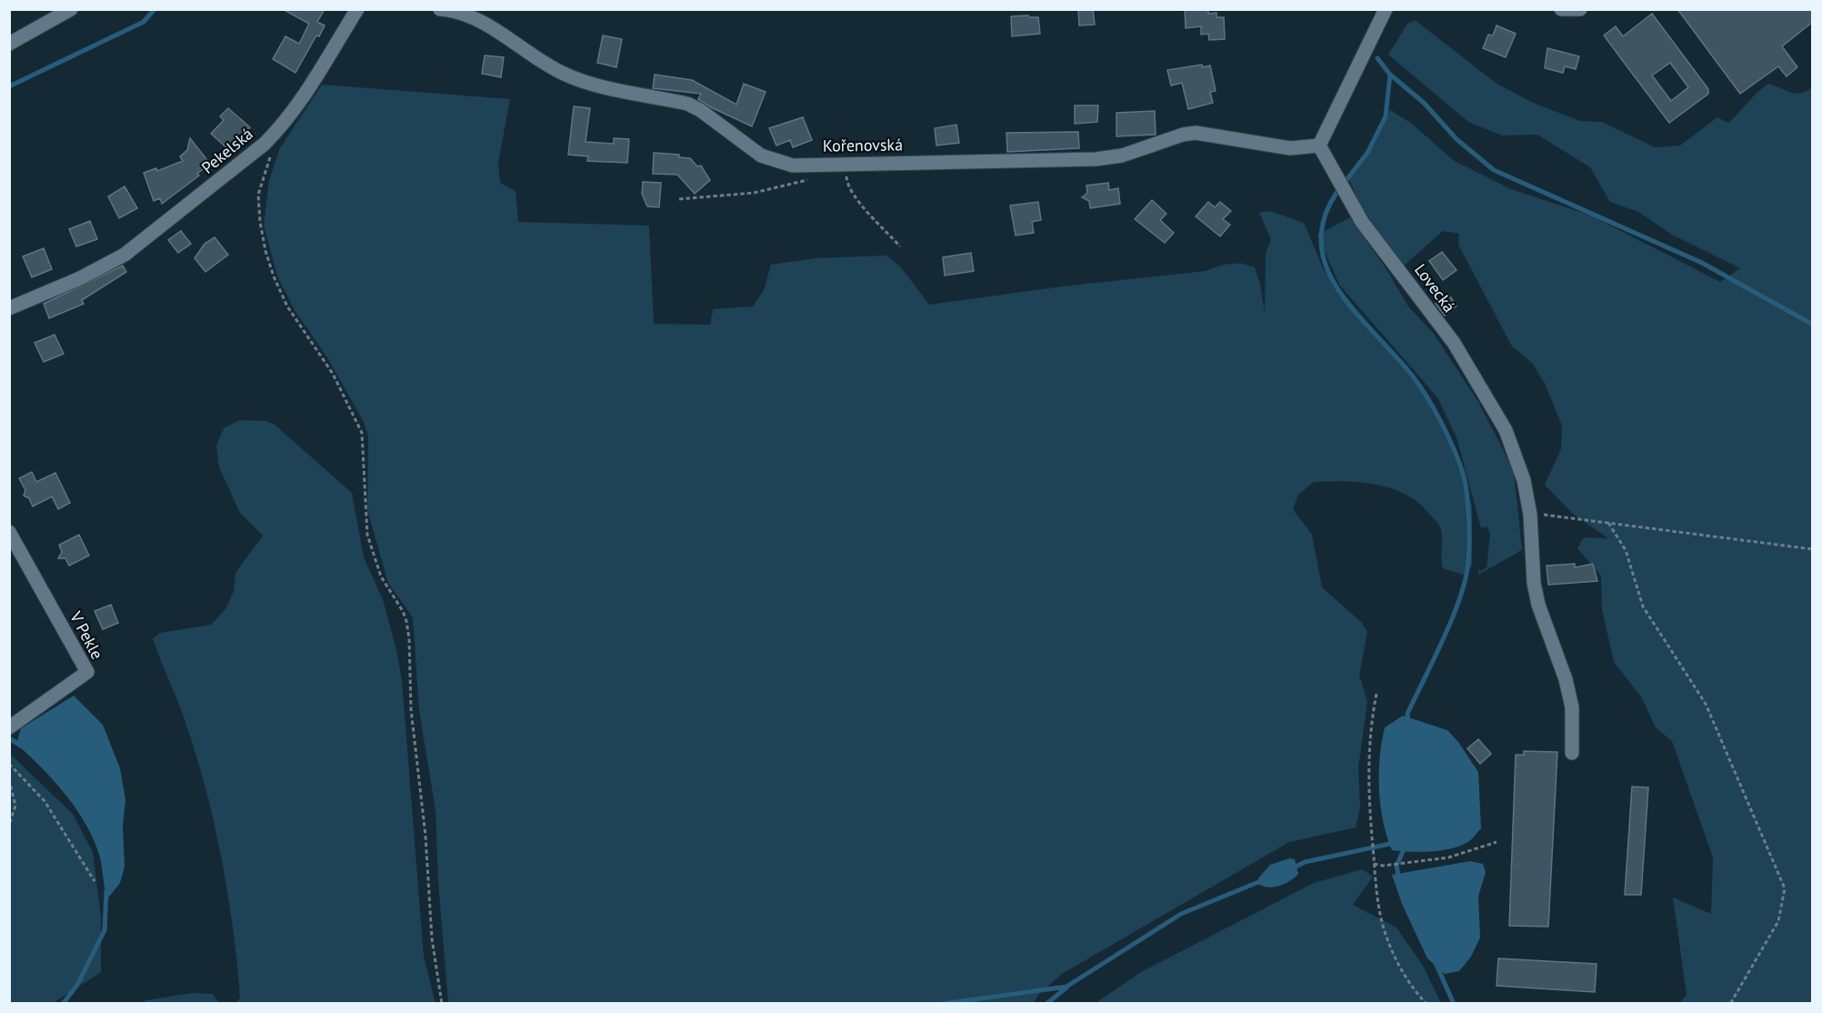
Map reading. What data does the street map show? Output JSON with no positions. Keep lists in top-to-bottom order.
{
  "streets": {
    "street": [
      "Kořenovská",
      "Pekelská",
      "Lovecká",
      "V Pekle"
    ]
  },
  "crossings": [
    ["Kořenovská", "Lovecká"]
  ]
}
